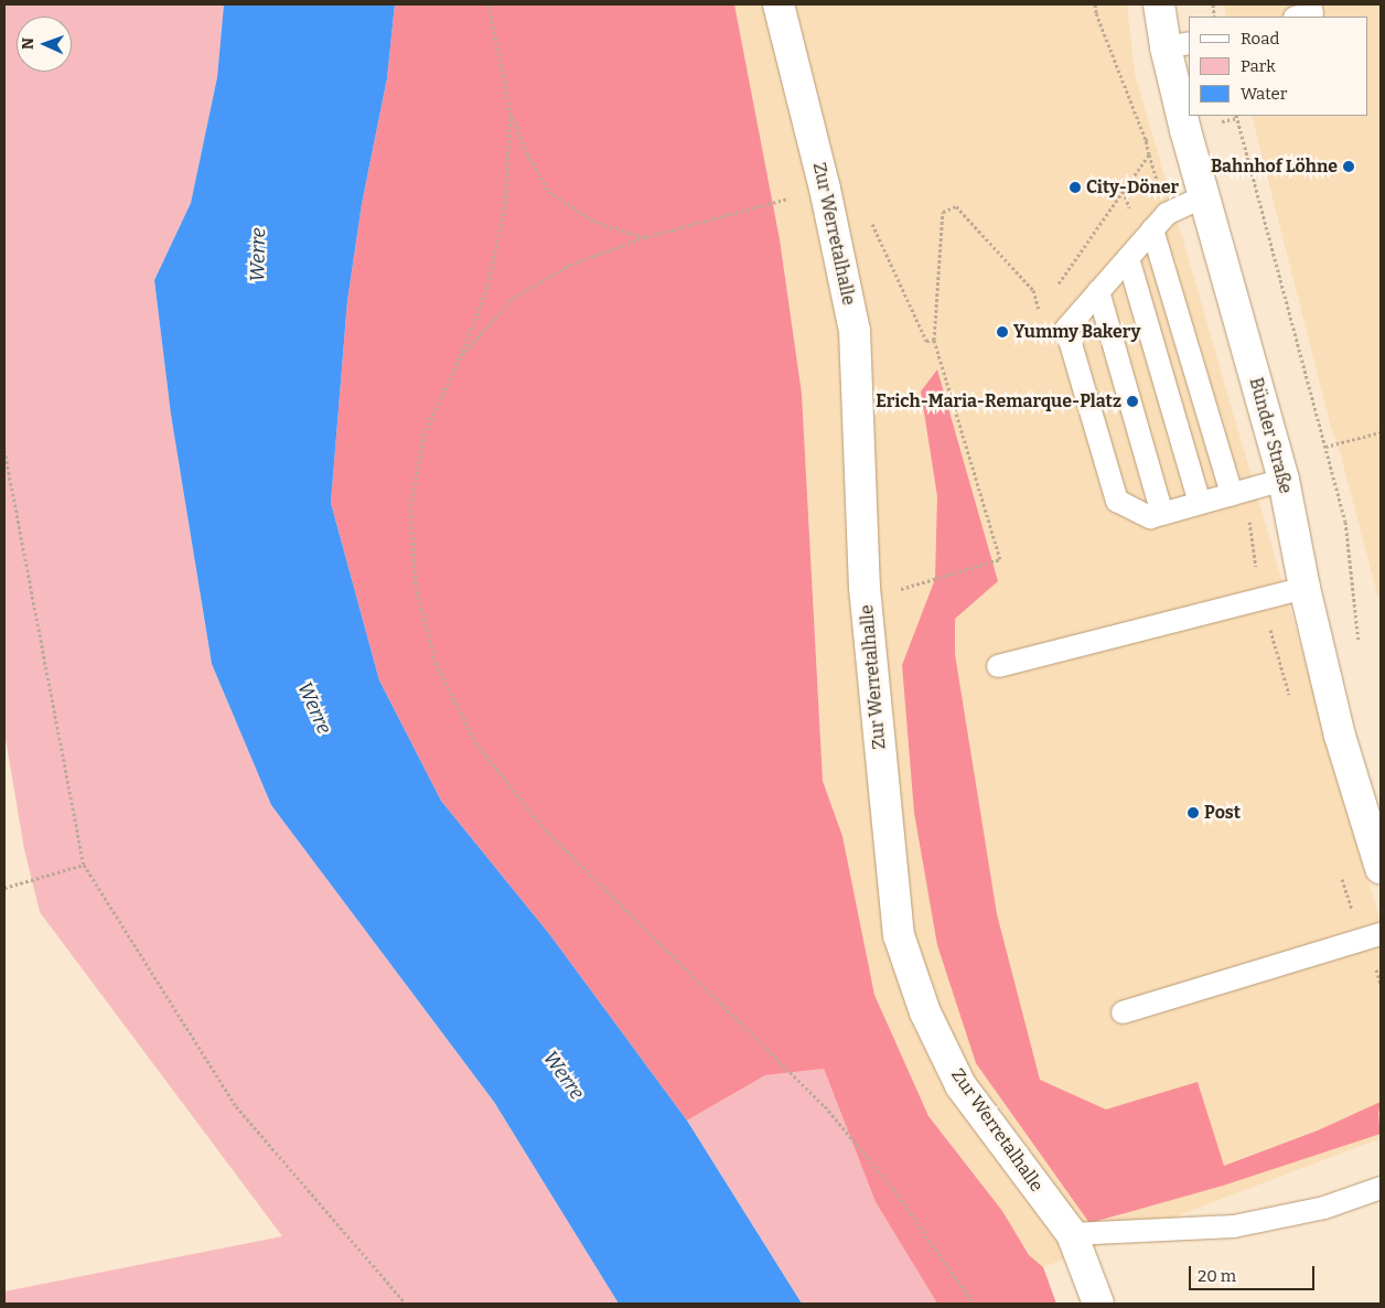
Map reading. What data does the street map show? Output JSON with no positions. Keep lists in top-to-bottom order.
{
  "streets": {
    "street": ["Zur Werretalhalle", "Bünder Straße"]
  },
  "water": ["Werre"],
  "places": [
    "Bahnhof Löhne",
    "City-Döner",
    "Yummy Bakery",
    "Erich-Maria-Remarque-Platz",
    "Post"
  ],
  "legend": ["Road", "Park", "Water"],
  "scale_bar": "20 m",
  "north": "left"
}
